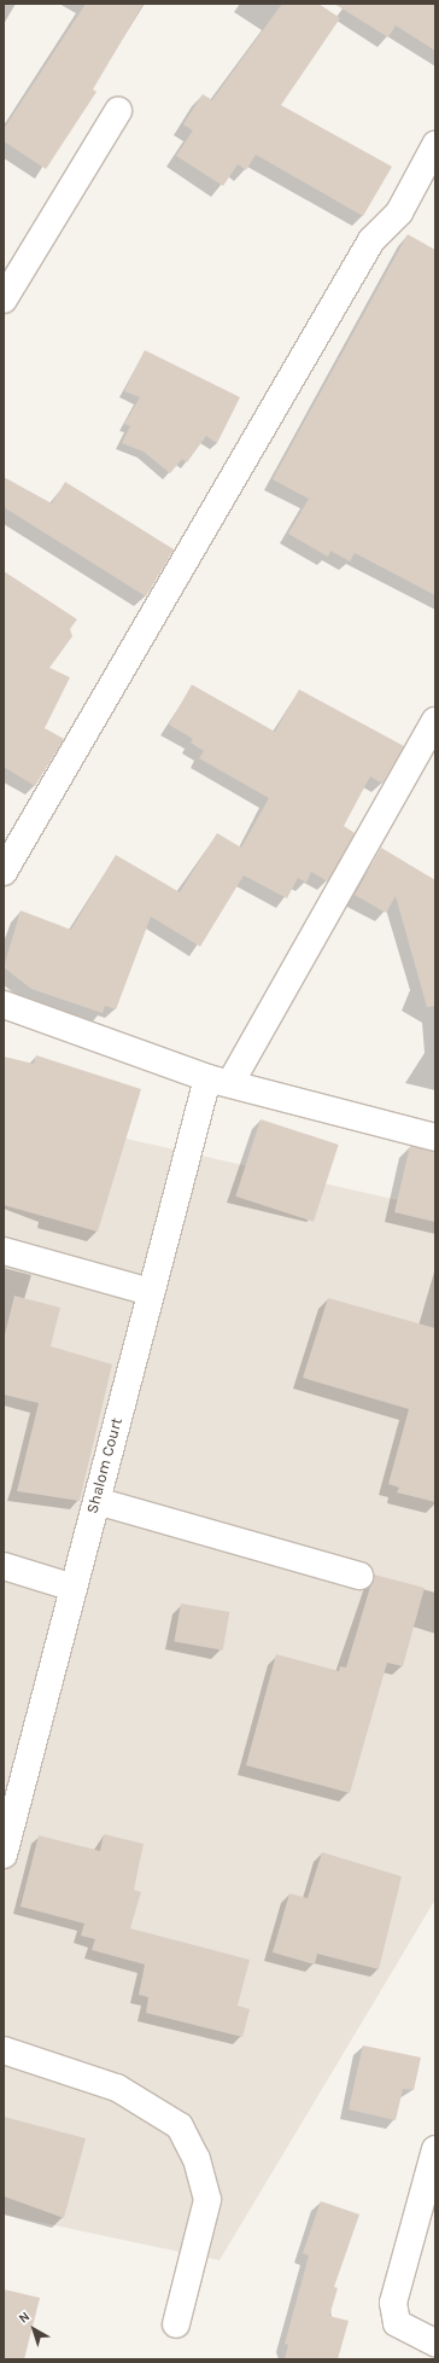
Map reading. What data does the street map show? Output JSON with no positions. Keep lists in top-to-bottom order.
{
  "streets": {
    "street": ["Shalom Court"]
  },
  "north": "top left"
}
